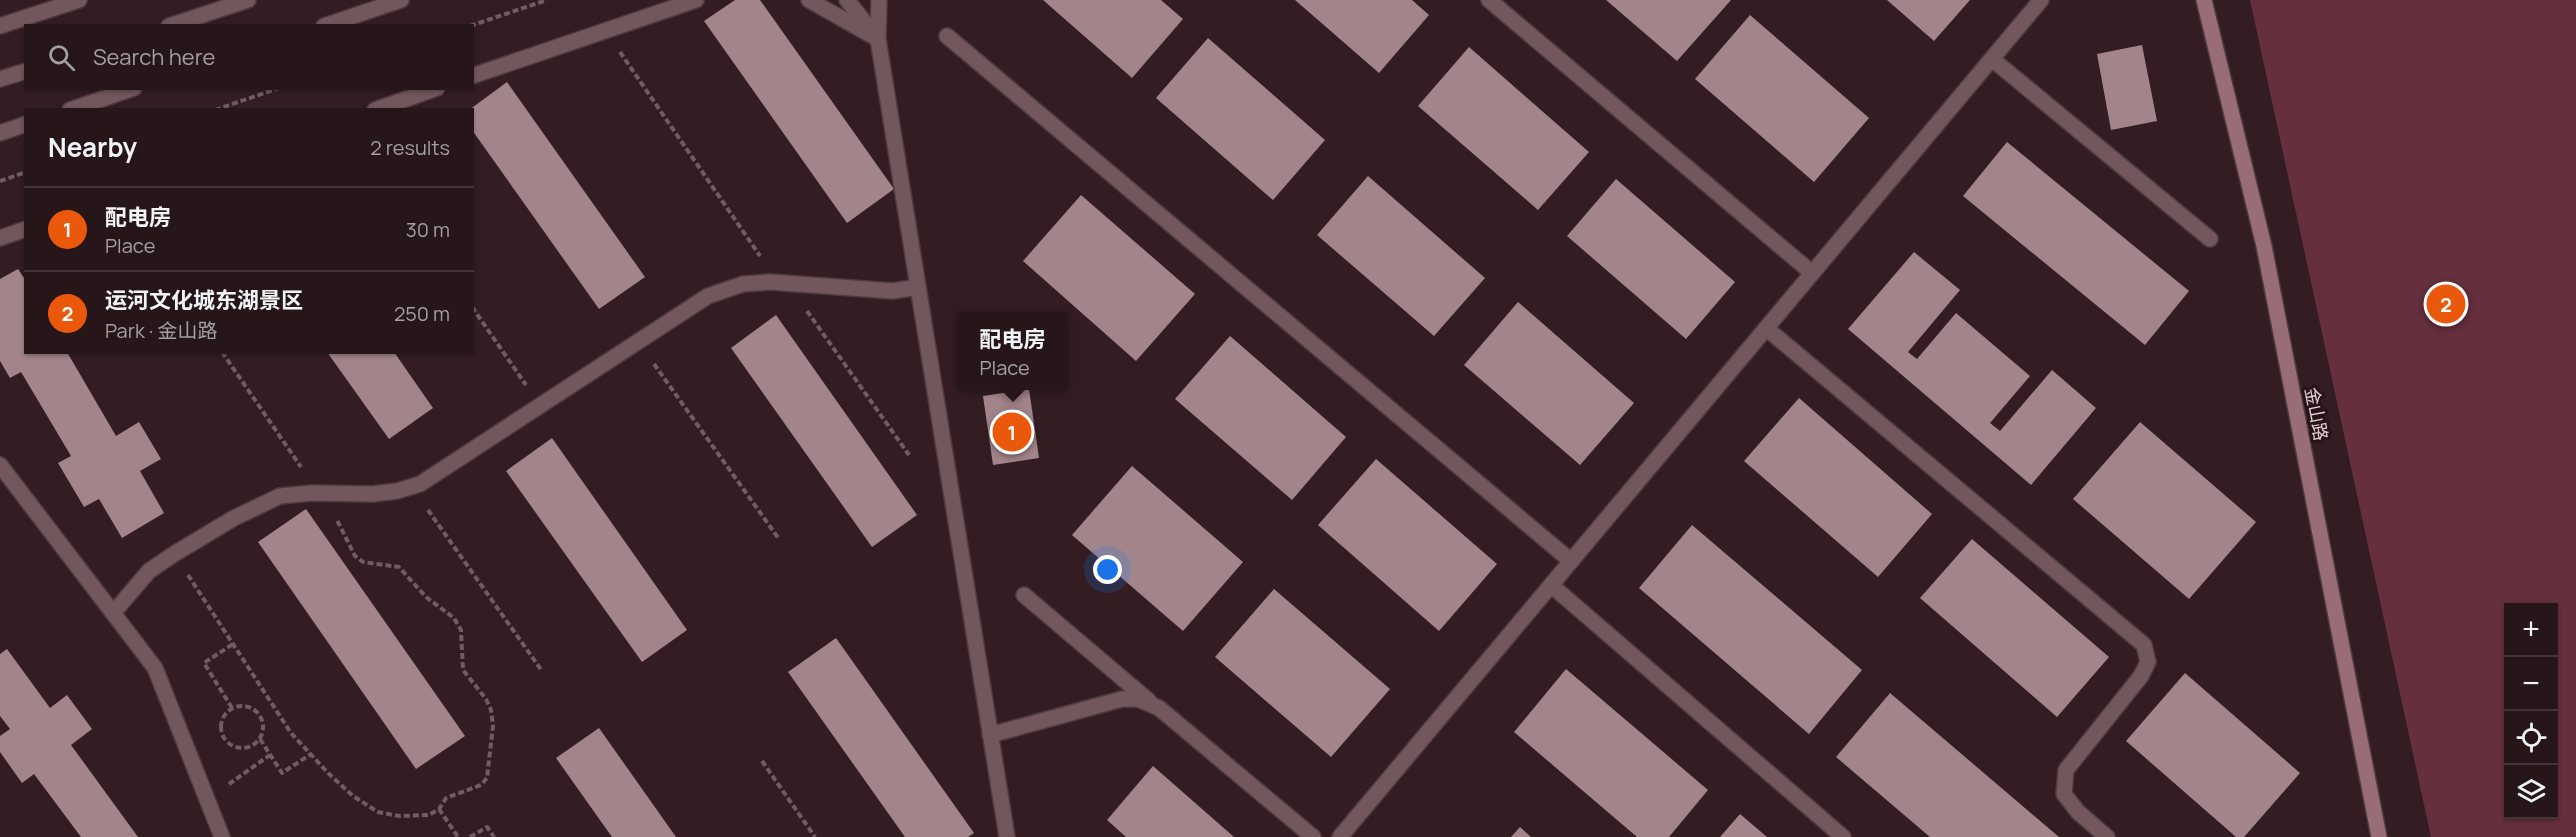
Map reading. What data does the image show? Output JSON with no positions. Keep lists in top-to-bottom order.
{
  "streets": {
    "street": ["金山路"]
  },
  "page": {
    "search": "Search here",
    "heading": ["Nearby", "2 results"],
    "list": [
      {
        "mark": "1",
        "name": "配电房",
        "note": "Place",
        "value": "30 m"
      },
      {
        "mark": "2",
        "name": "运河文化城东湖景区",
        "note": "Park · 金山路",
        "value": "250 m"
      }
    ],
    "pins": ["2", "1"],
    "popup": ["配电房", "Place"],
    "map_buttons": ["+", "−"]
  }
}
